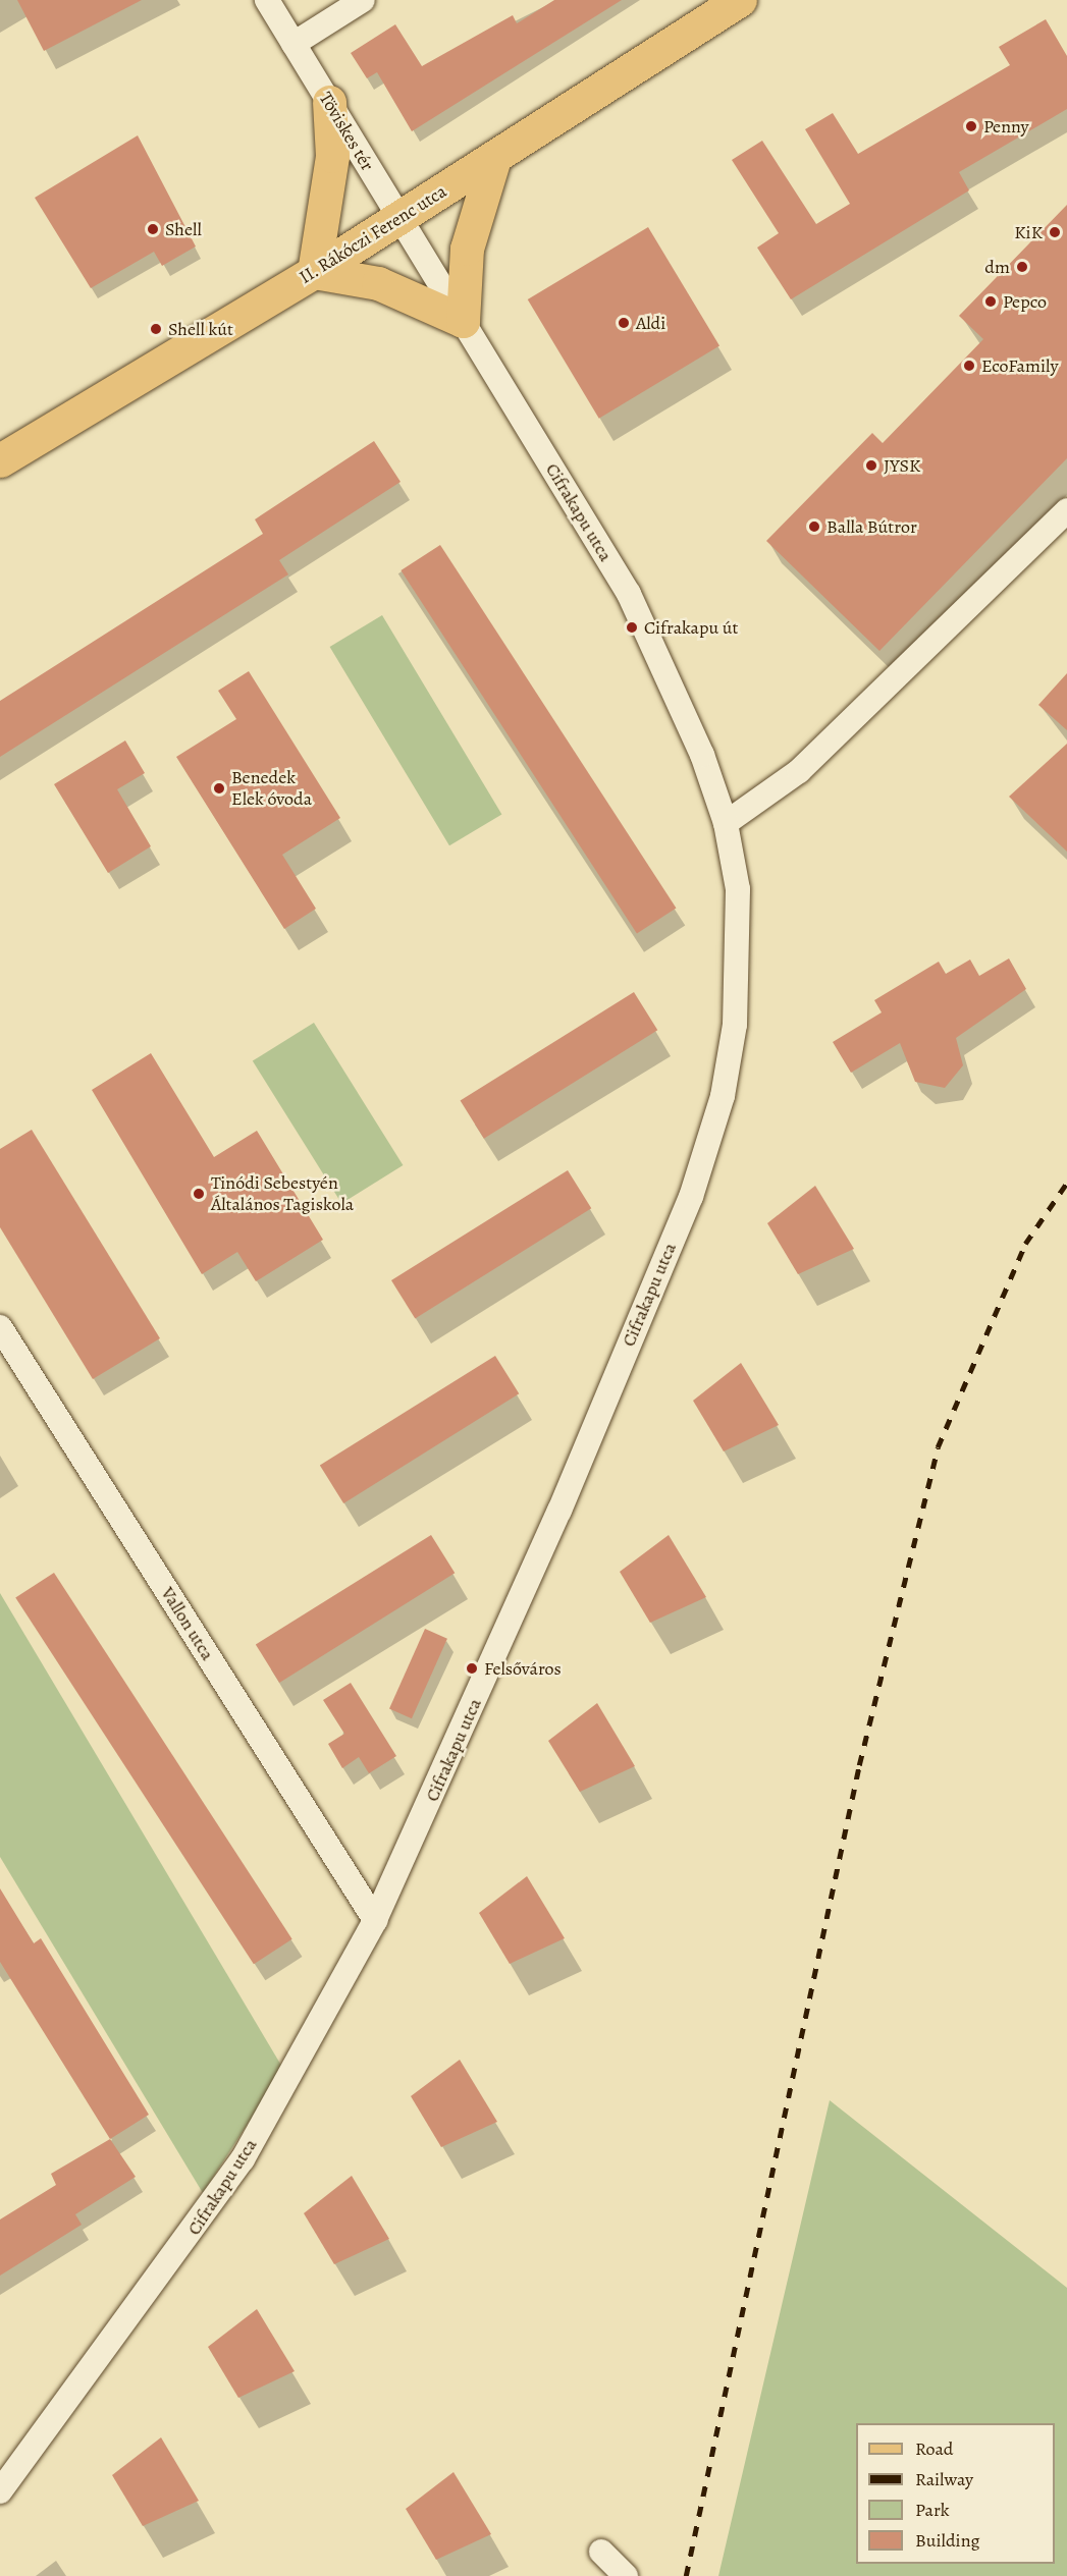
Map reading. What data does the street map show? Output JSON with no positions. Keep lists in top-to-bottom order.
{
  "streets": {
    "main road": ["II. Rákóczi Ferenc utca"],
    "street": ["Töviskes tér", "Cifrakapu utca", "Vallon utca"]
  },
  "crossings": [
    ["Töviskes tér", "II. Rákóczi Ferenc utca"],
    ["Töviskes tér", "Cifrakapu utca"],
    ["II. Rákóczi Ferenc utca", "Cifrakapu utca"],
    ["Cifrakapu utca", "Vallon utca"]
  ],
  "places": [
    "Penny",
    "Shell",
    "KiK",
    "dm",
    "Pepco",
    "Aldi",
    "Shell kút",
    "EcoFamily",
    "JYSK",
    "Balla Bútror",
    "Cifrakapu út",
    "Benedek Elek óvoda",
    "Tinódi Sebestyén Általános Tagiskola",
    "Felsőváros"
  ],
  "legend": [
    "Road",
    "Railway",
    "Park",
    "Building"
  ]
}
